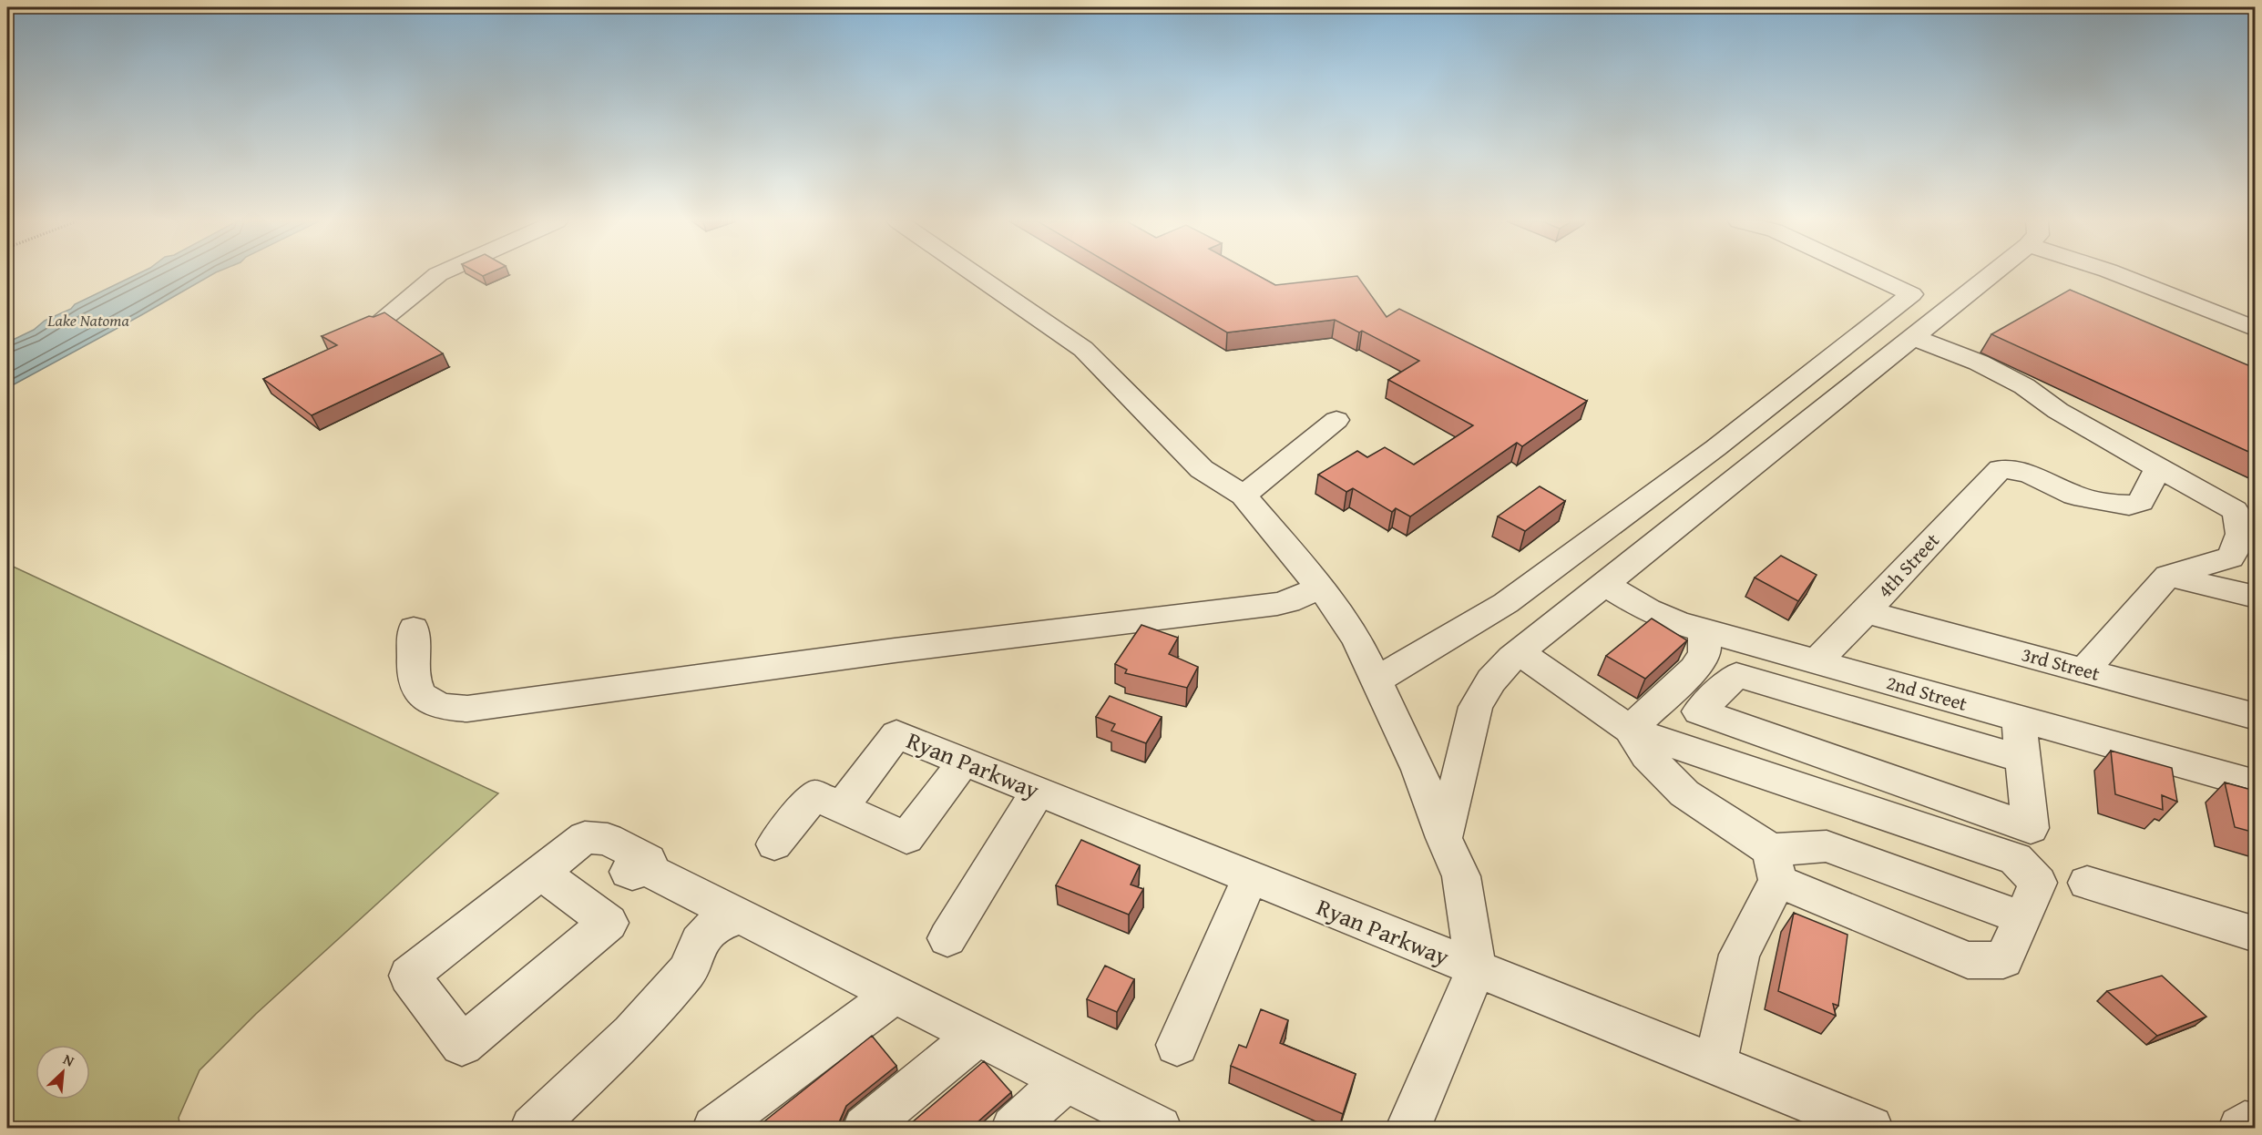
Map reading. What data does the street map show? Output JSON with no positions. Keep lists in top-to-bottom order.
{
  "streets": {
    "street": [
      "4th Street",
      "3rd Street",
      "2nd Street",
      "Ryan Parkway"
    ]
  },
  "crossings": [
    ["4th Street", "3rd Street"],
    ["4th Street", "2nd Street"]
  ],
  "water": ["Lake Natoma"],
  "north": "top right"
}
